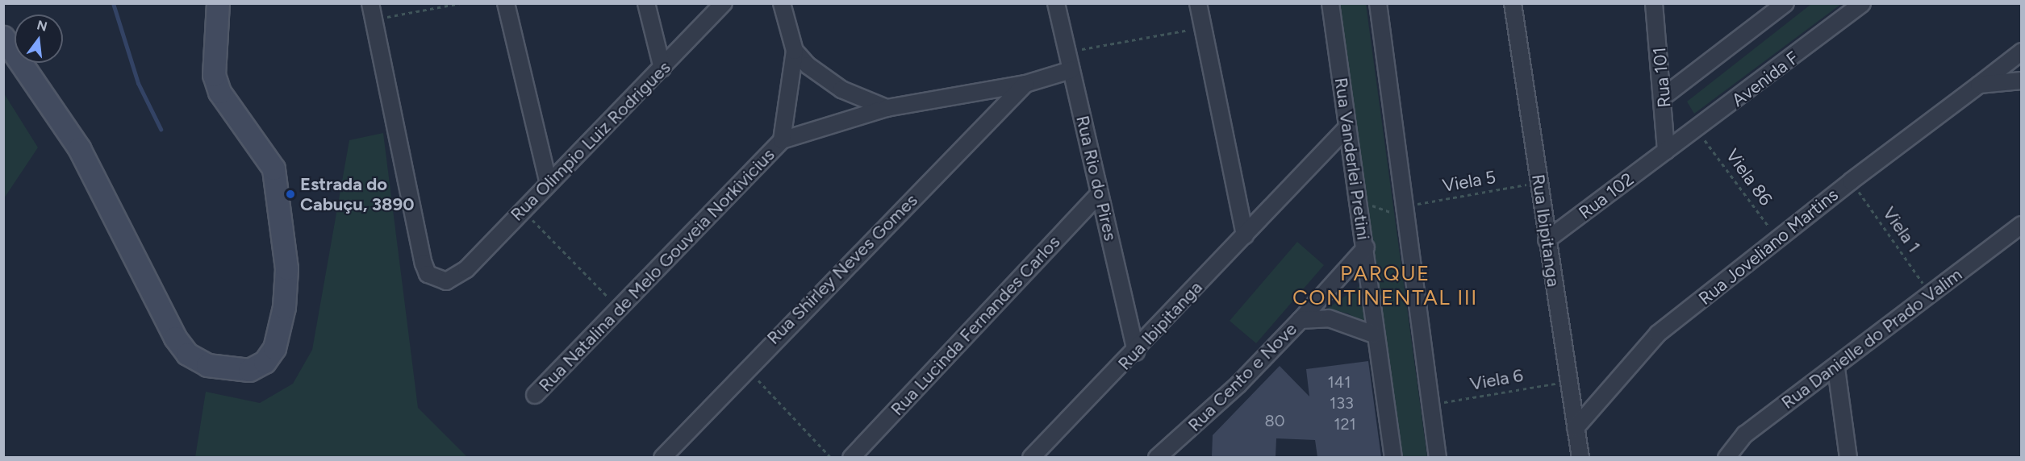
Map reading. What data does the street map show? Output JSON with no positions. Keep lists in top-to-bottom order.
{
  "streets": {
    "street": [
      "Rua 101",
      "Avenida F",
      "Rua Olimpio Luiz Rodrigues",
      "Rua Vanderlei Pretini",
      "Rua Rio do Pires",
      "Rua 102",
      "Rua Ibipitanga",
      "Rua Joveliano Martins",
      "Rua Shirley Neves Gomes",
      "Rua Natalina de Melo Gouveia Norkivicius",
      "Rua Lucinda Fernandes Carlos",
      "Rua Danielle do Prado Valim",
      "Rua Cento e Nove"
    ],
    "path": [
      "Viela 86",
      "Viela 5",
      "Viela 1",
      "Viela 6"
    ]
  },
  "crossings": [
    ["Rua 101", "Avenida F"],
    ["Rua 101", "Rua 102"],
    ["Avenida F", "Viela 86"],
    ["Avenida F", "Rua 102"],
    ["Rua Vanderlei Pretini", "Rua Ibipitanga"],
    ["Rua Vanderlei Pretini", "Rua Cento e Nove"],
    ["Viela 86", "Rua Joveliano Martins"],
    ["Rua Rio do Pires", "Rua Ibipitanga"],
    ["Rua Rio do Pires", "Rua Lucinda Fernandes Carlos"],
    ["Viela 5", "Rua Ibipitanga"],
    ["Rua 102", "Rua Ibipitanga"],
    ["Viela 1", "Rua Joveliano Martins"],
    ["Viela 1", "Rua Danielle do Prado Valim"],
    ["Rua Ibipitanga", "Rua Joveliano Martins"],
    ["Rua Ibipitanga", "Viela 6"]
  ],
  "districts": ["PARQUE CONTINENTAL III"],
  "places": ["Estrada do Cabuçu, 3890"],
  "house_numbers": [
    "141",
    "133",
    "80",
    "121"
  ],
  "north": "top"
}
